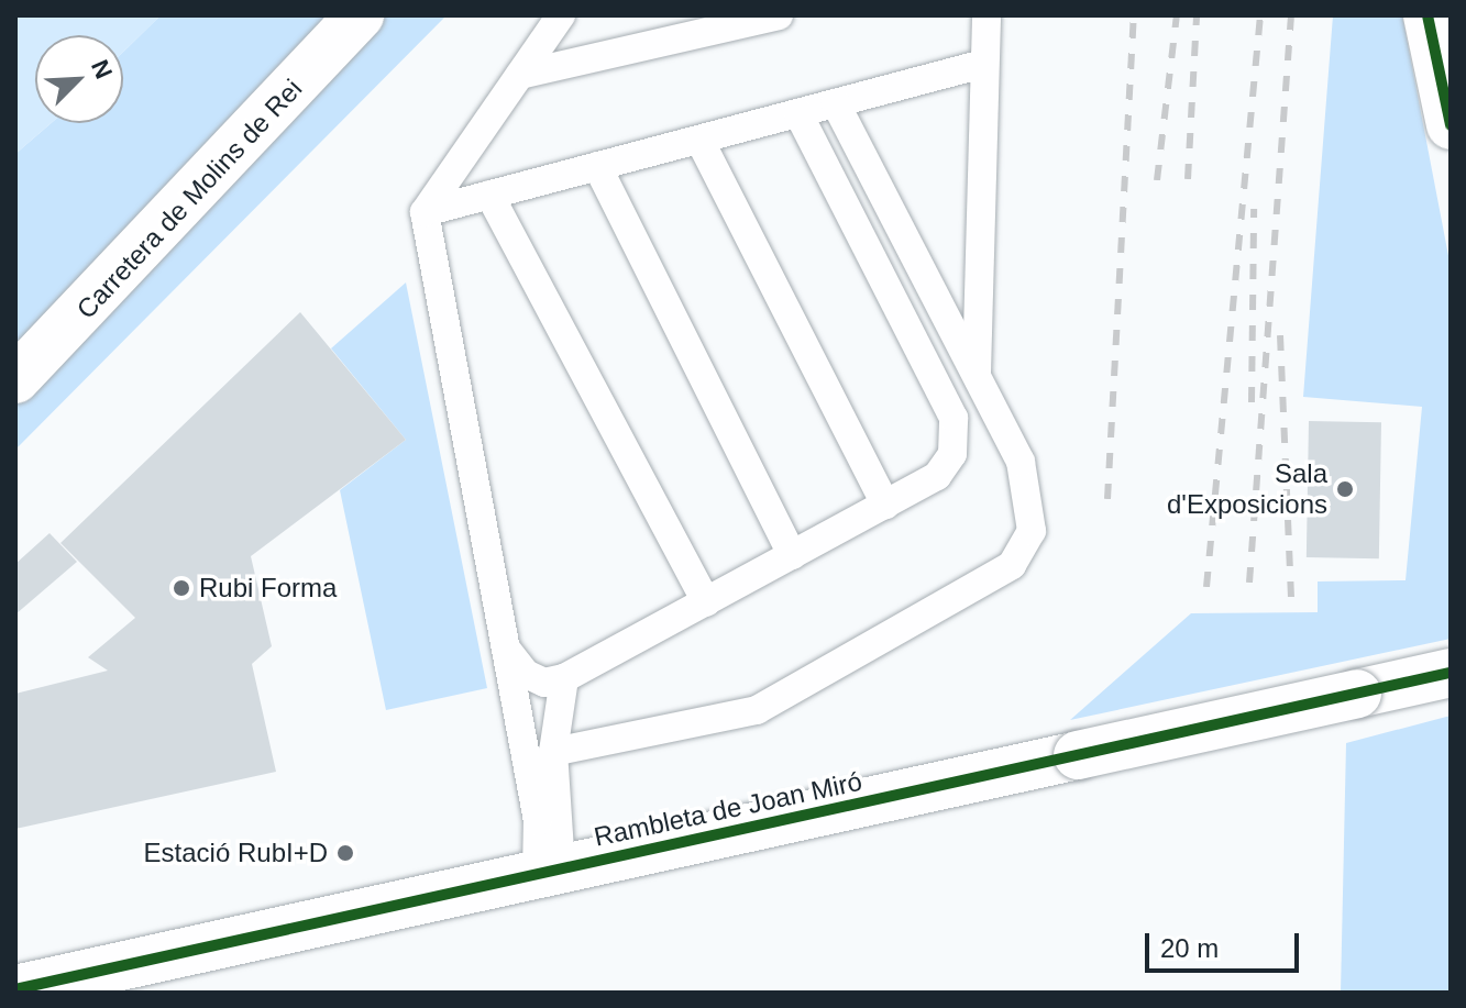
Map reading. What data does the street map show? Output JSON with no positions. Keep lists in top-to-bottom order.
{
  "streets": {
    "street": ["Carretera de Molins de Rei", "Rambleta de Joan Miró"]
  },
  "places": ["Sala d'Exposicions", "Rubi Forma", "Estació RubI+D"],
  "scale_bar": "20 m",
  "north": "top right"
}
